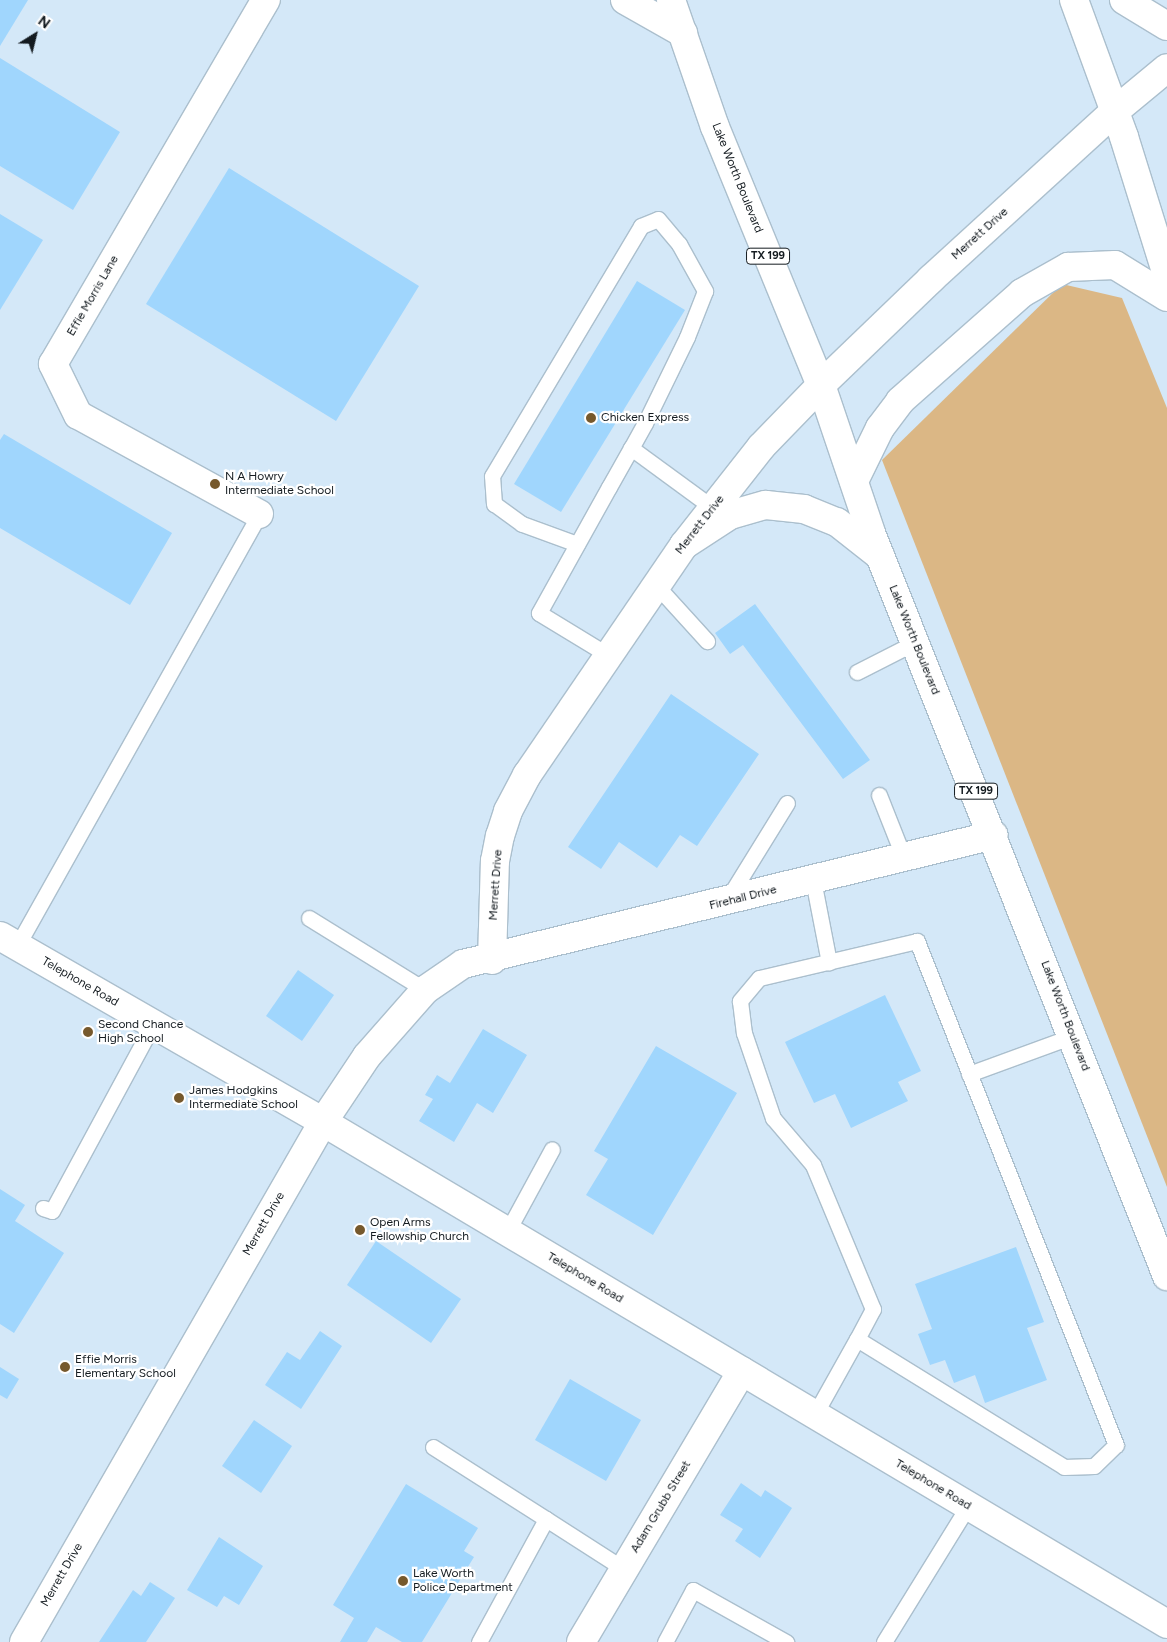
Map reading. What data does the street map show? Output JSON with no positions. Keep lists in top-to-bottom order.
{
  "streets": {
    "main road": [
      "Lake Worth Boulevard",
      "Merrett Drive",
      "TX 199",
      "Effie Morris Lane",
      "Firehall Drive",
      "Telephone Road",
      "Adam Grubb Street"
    ]
  },
  "crossings": [
    ["Lake Worth Boulevard", "Merrett Drive"],
    ["Lake Worth Boulevard", "Firehall Drive"],
    ["Merrett Drive", "Firehall Drive"],
    ["Merrett Drive", "Telephone Road"],
    ["Telephone Road", "Adam Grubb Street"]
  ],
  "places": [
    "Chicken Express",
    "N A Howry Intermediate School",
    "Second Chance High School",
    "James Hodgkins Intermediate School",
    "Open Arms Fellowship Church",
    "Effie Morris Elementary School",
    "Lake Worth Police Department"
  ],
  "north": "top right"
}
